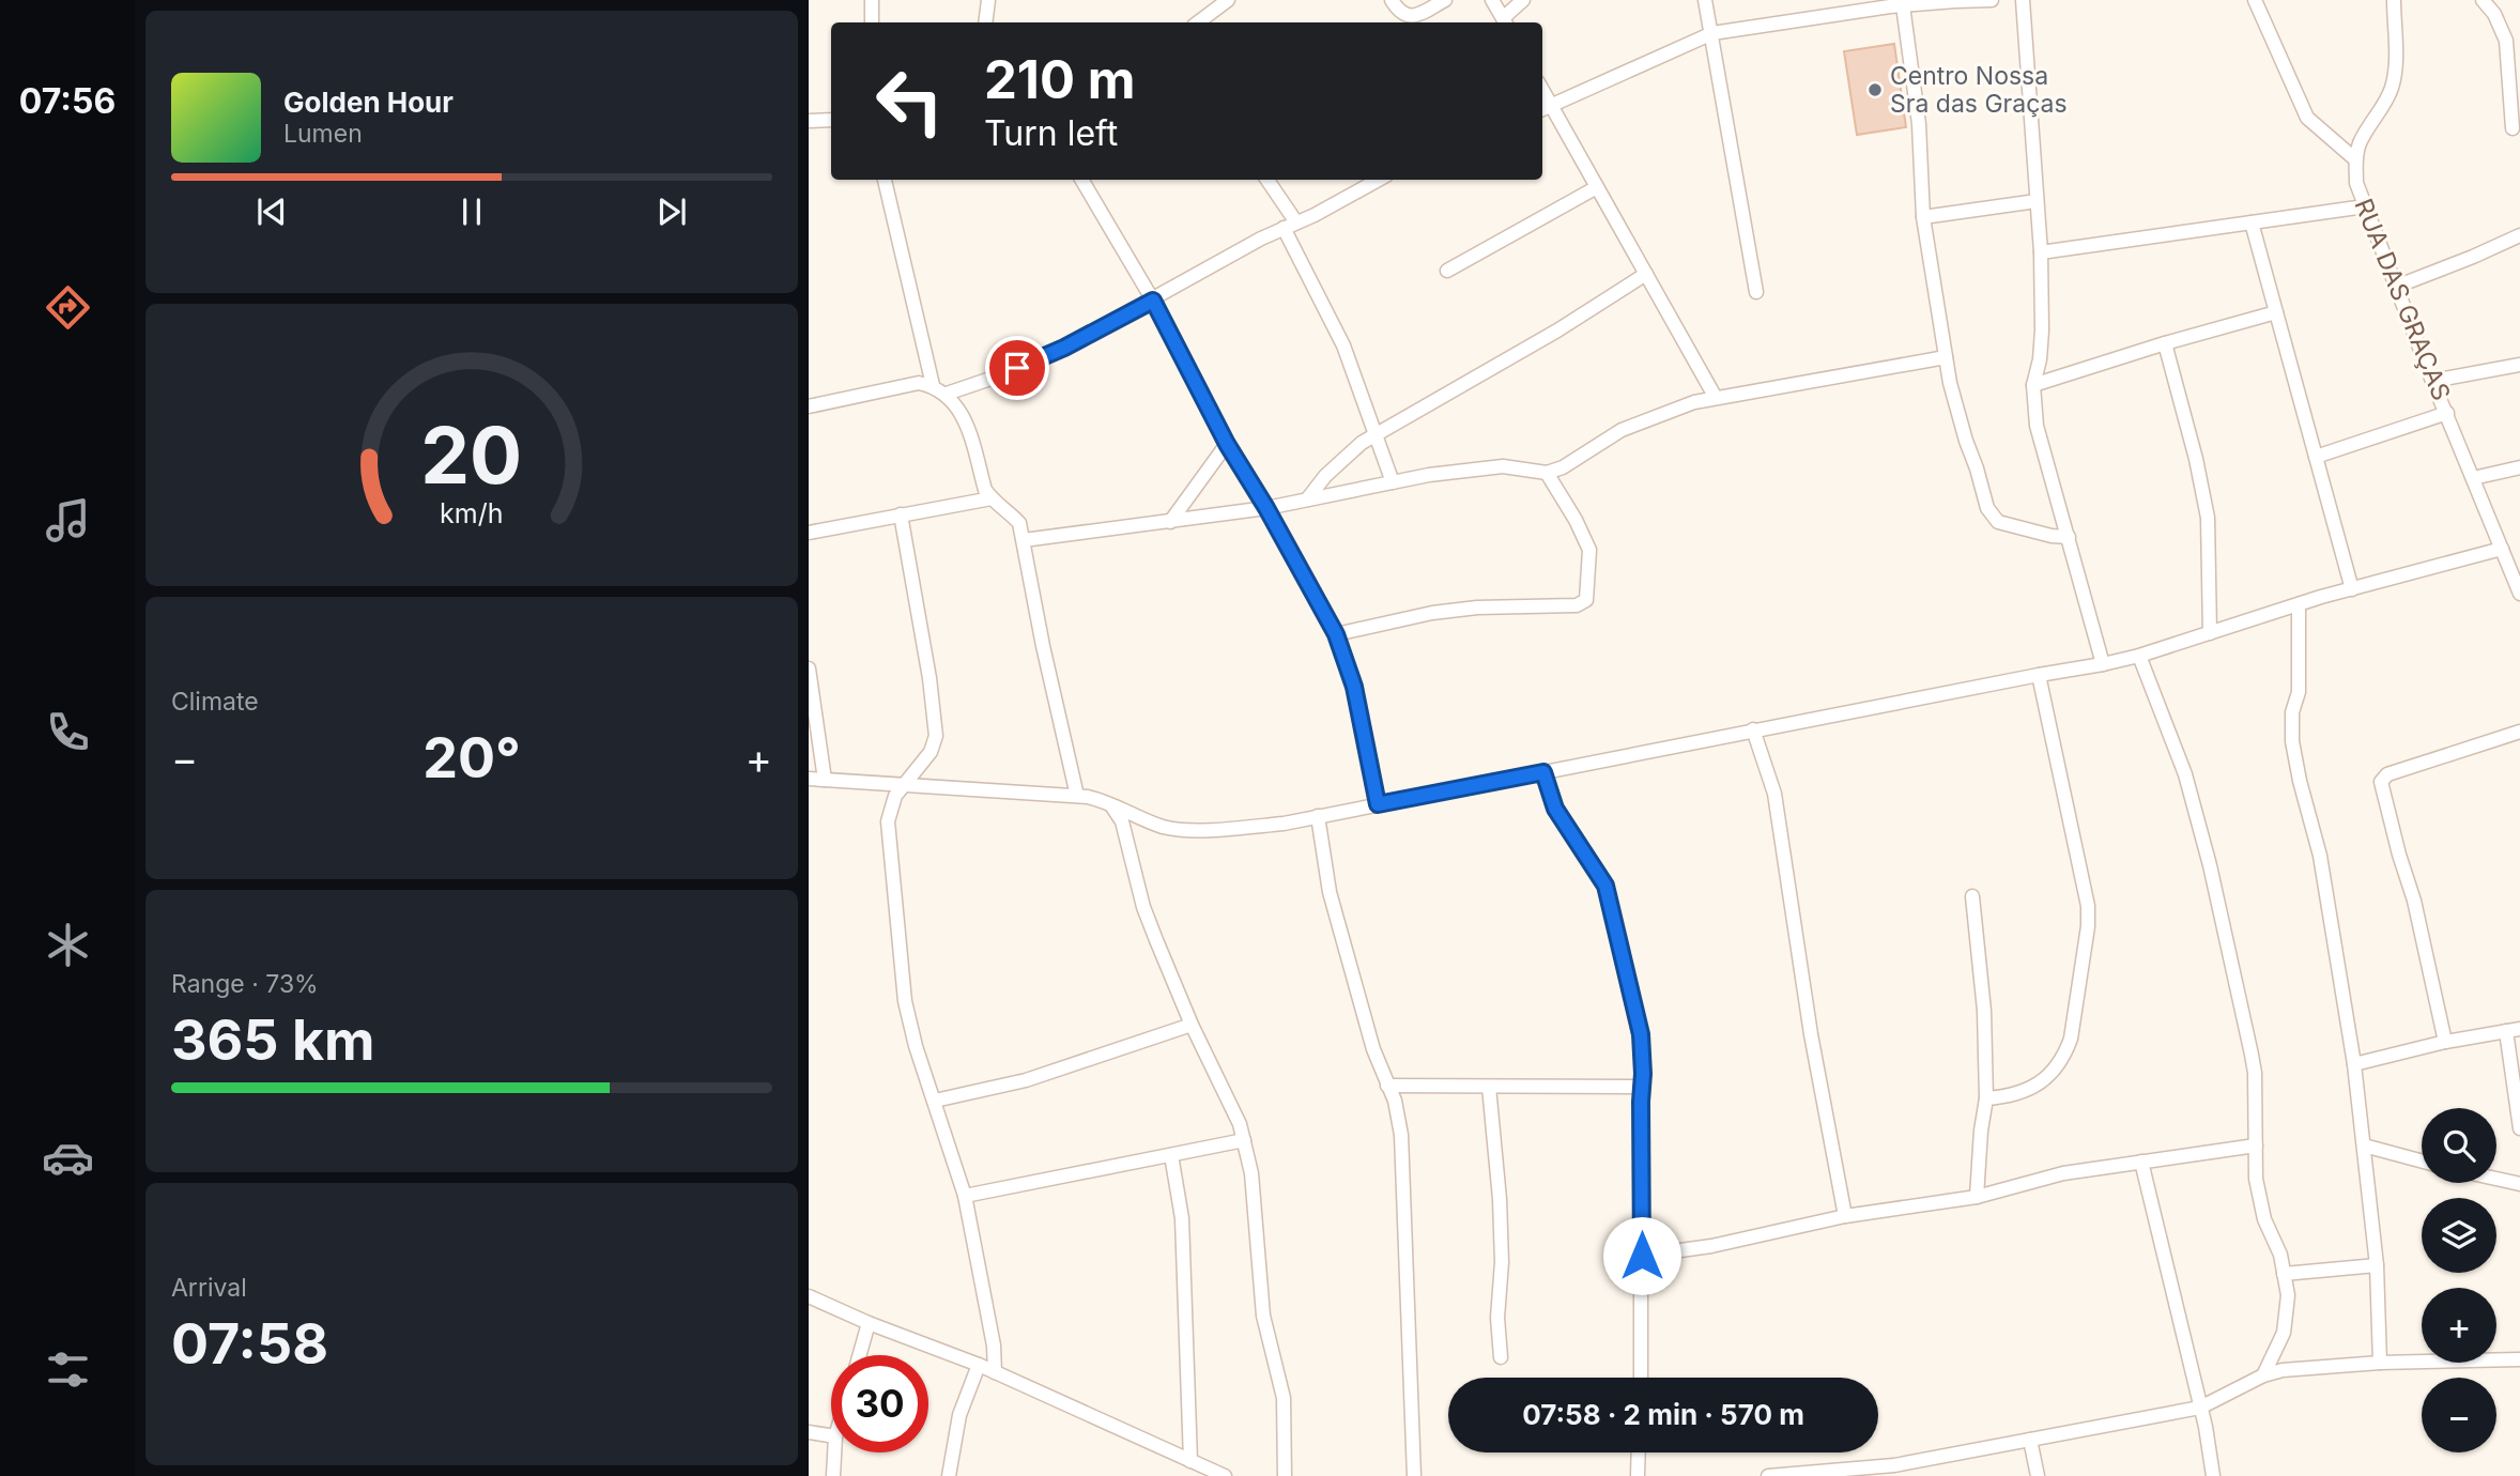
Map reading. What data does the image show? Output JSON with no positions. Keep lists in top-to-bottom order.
{
  "streets": {
    "street": ["RUA DAS GRAÇAS"]
  },
  "places": ["Centro Nossa Sra das Graças"],
  "page": {
    "tabs": "07:56",
    "turn": ["210 m", "Turn left"],
    "song": ["Golden Hour", "Lumen"],
    "tile": [
      "Climate",
      ["Range · 73%", "365 km"],
      ["Arrival", "07:58"]
    ],
    "heat": ["−", "20°", "+"],
    "map_buttons": ["+", "−"],
    "limit": "30",
    "trip": "07:58 · 2 min · 570 m",
    "gauge": ["20", "km/h"]
  }
}
